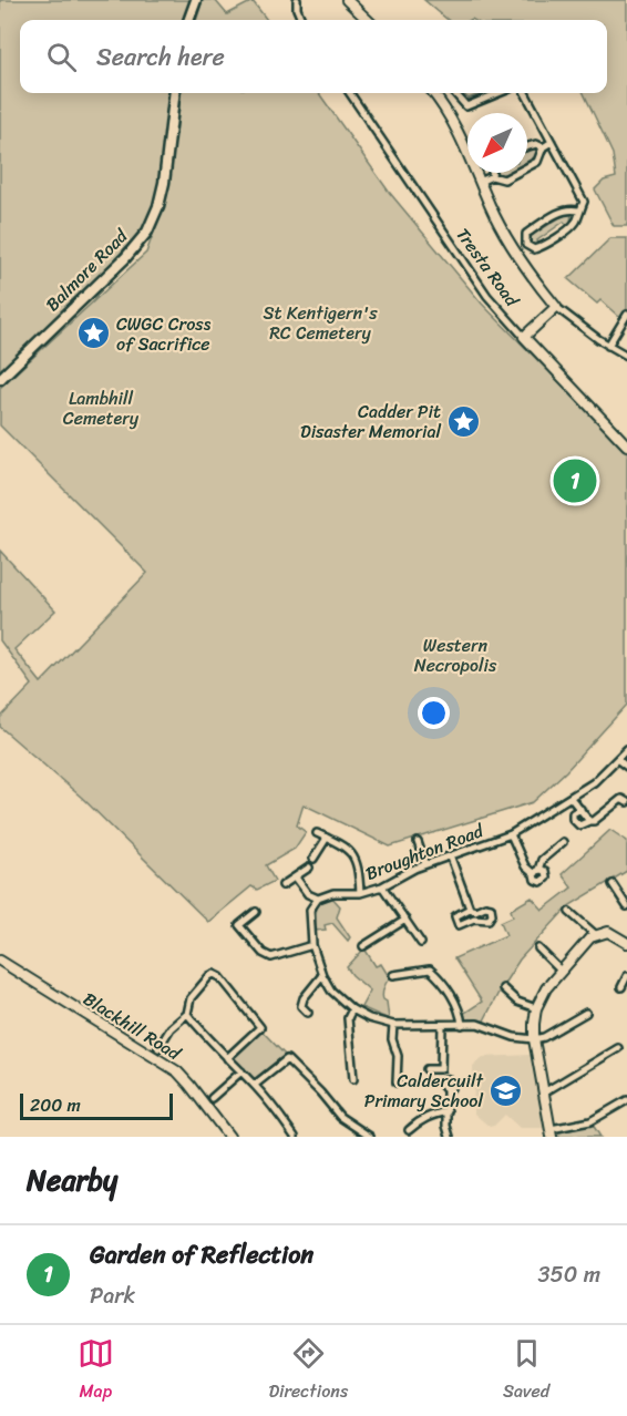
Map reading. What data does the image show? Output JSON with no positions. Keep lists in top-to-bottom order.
{
  "streets": {
    "main road": ["Balmore Road"],
    "street": ["Tresta Road", "Broughton Road", "Blackhill Road"]
  },
  "parks": ["St Kentigern's RC Cemetery", "Lambhill Cemetery", "Western Necropolis"],
  "places": {
    "place": ["CWGC Cross of Sacrifice", "Cadder Pit Disaster Memorial"],
    "school or university": ["Caldercuilt Primary School"]
  },
  "scale_bar": "200 m",
  "north": "bottom left",
  "page": {
    "search": "Search here",
    "pins": "1",
    "scale": "200 m",
    "heading": "Nearby",
    "list": [
      {
        "mark": "1",
        "name": "Garden of Reflection",
        "note": "Park",
        "value": "350 m"
      }
    ],
    "nav": ["Map", "Directions", "Saved"]
  }
}
